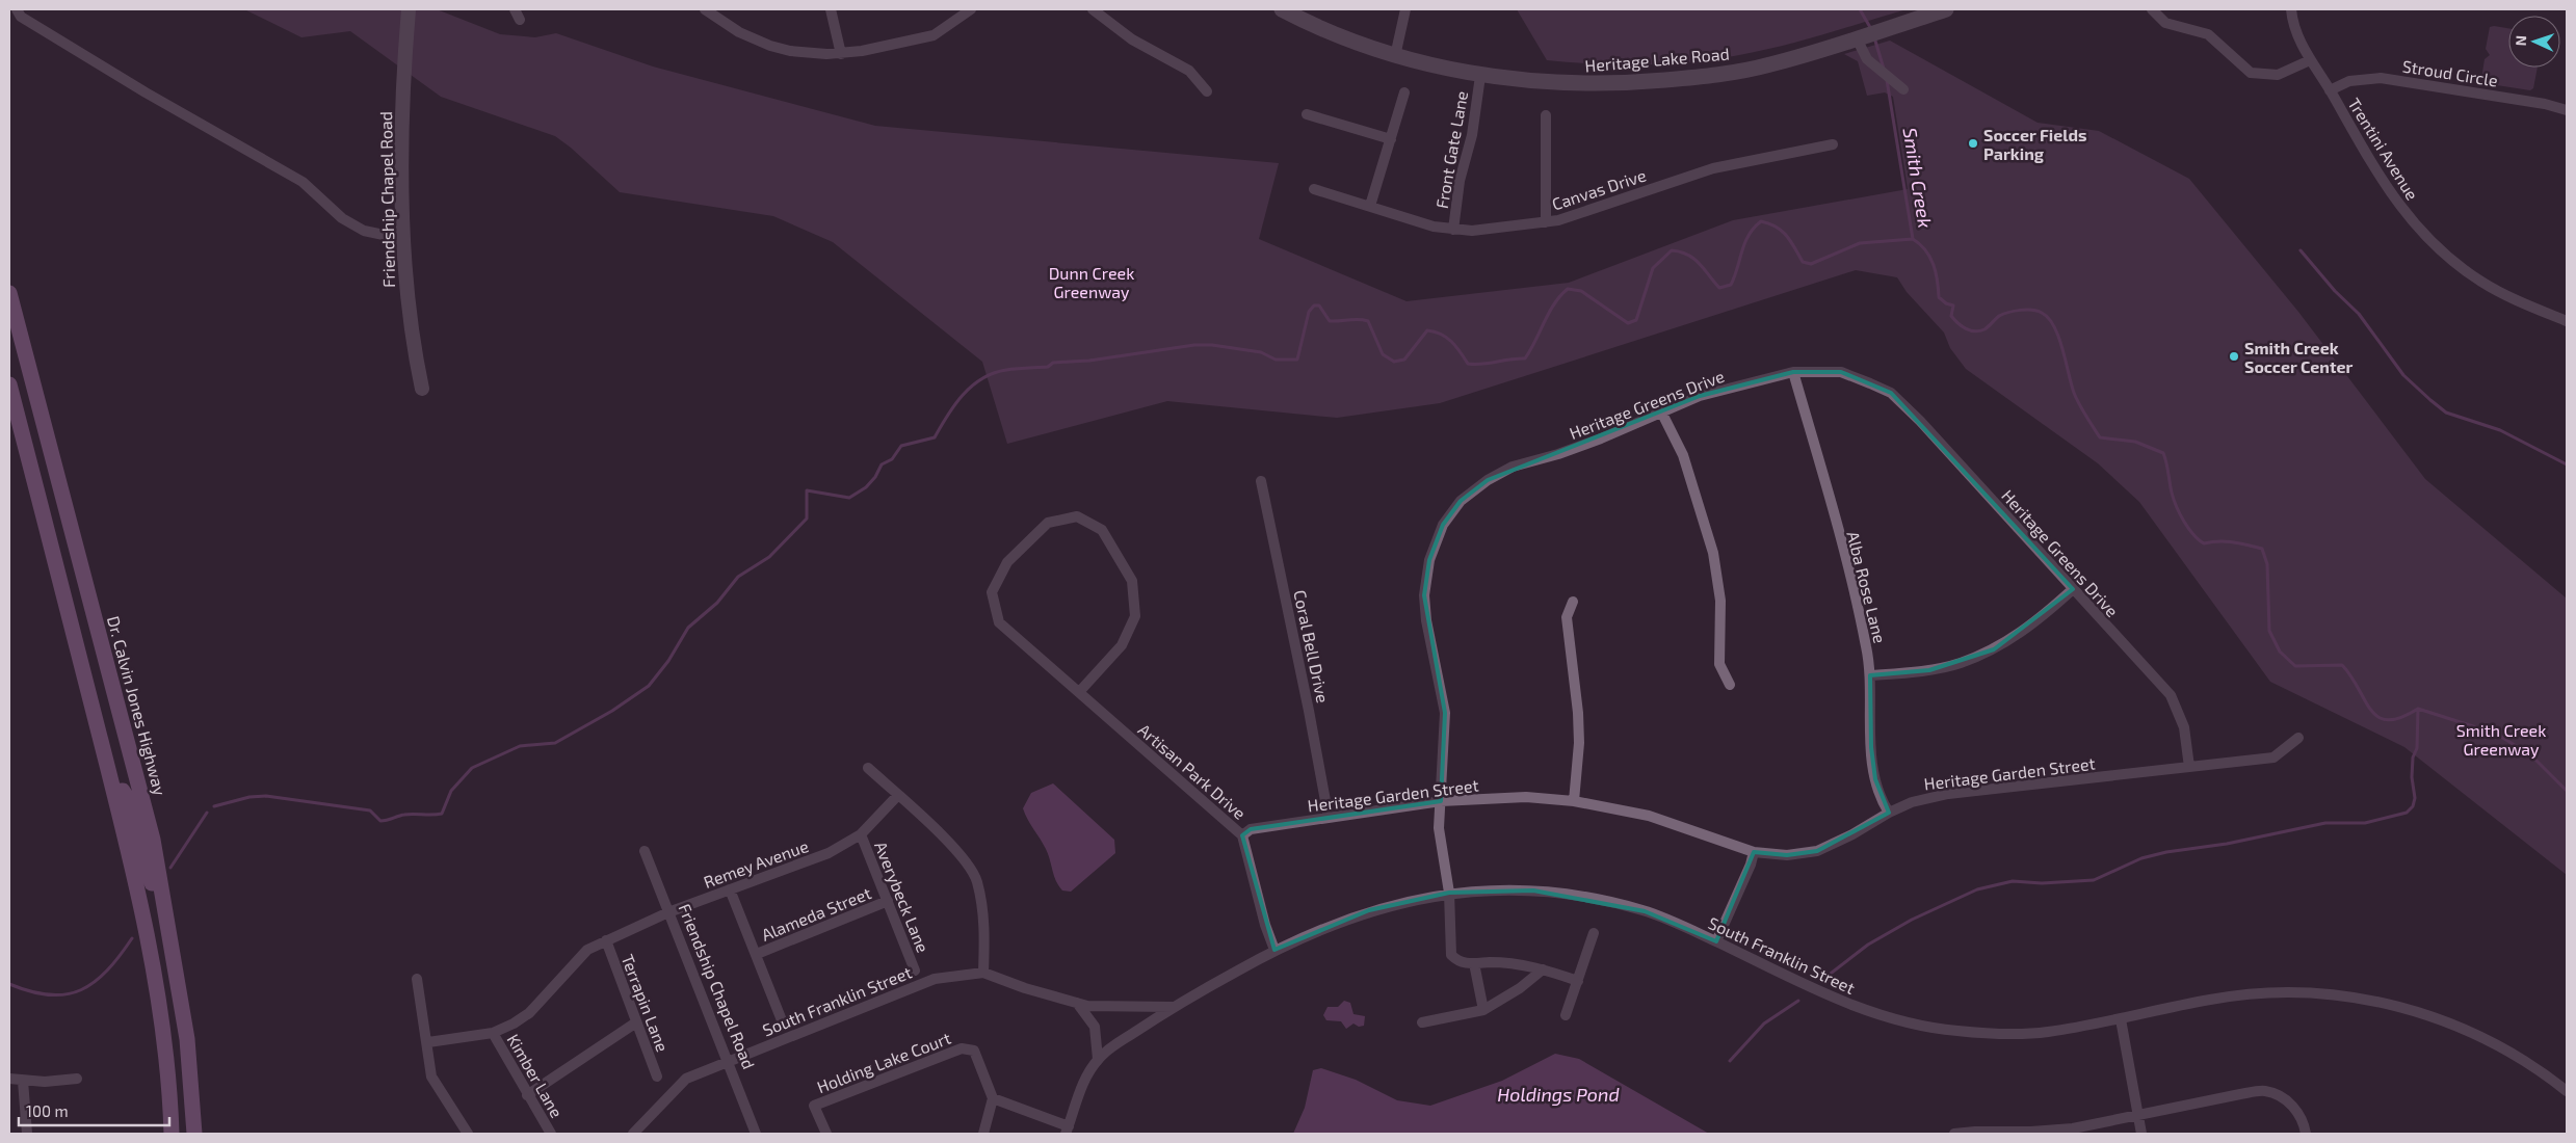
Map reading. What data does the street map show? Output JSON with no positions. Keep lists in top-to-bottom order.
{
  "streets": {
    "highway": ["Dr. Calvin Jones Highway"],
    "main road": ["Heritage Lake Road"],
    "street": [
      "Stroud Circle",
      "Trentini Avenue",
      "Front Gate Lane",
      "Canvas Drive",
      "Friendship Chapel Road",
      "Heritage Greens Drive",
      "Alba Rose Lane",
      "Coral Bell Drive",
      "Artisan Park Drive",
      "Heritage Garden Street",
      "Remey Avenue",
      "Averybeck Lane",
      "Alameda Street",
      "South Franklin Street",
      "Terrapin Lane",
      "Holding Lake Court",
      "Kimber Lane"
    ]
  },
  "crossings": [
    ["Heritage Lake Road", "Front Gate Lane"],
    ["Stroud Circle", "Trentini Avenue"],
    ["Front Gate Lane", "Canvas Drive"],
    ["Friendship Chapel Road", "Remey Avenue"],
    ["Friendship Chapel Road", "South Franklin Street"],
    ["Heritage Greens Drive", "Alba Rose Lane"],
    ["Heritage Greens Drive", "Heritage Garden Street"],
    ["Heritage Greens Drive", "South Franklin Street"],
    ["Alba Rose Lane", "Heritage Garden Street"],
    ["Coral Bell Drive", "Heritage Garden Street"],
    ["Artisan Park Drive", "Heritage Garden Street"],
    ["Artisan Park Drive", "South Franklin Street"],
    ["Remey Avenue", "Averybeck Lane"],
    ["Remey Avenue", "Terrapin Lane"],
    ["Remey Avenue", "Kimber Lane"],
    ["Averybeck Lane", "Alameda Street"]
  ],
  "water": ["Smith Creek", "Holdings Pond"],
  "parks": ["Dunn Creek Greenway", "Smith Creek Greenway"],
  "places": ["Soccer Fields Parking", "Smith Creek Soccer Center"],
  "scale_bar": "100 m",
  "north": "left"
}
